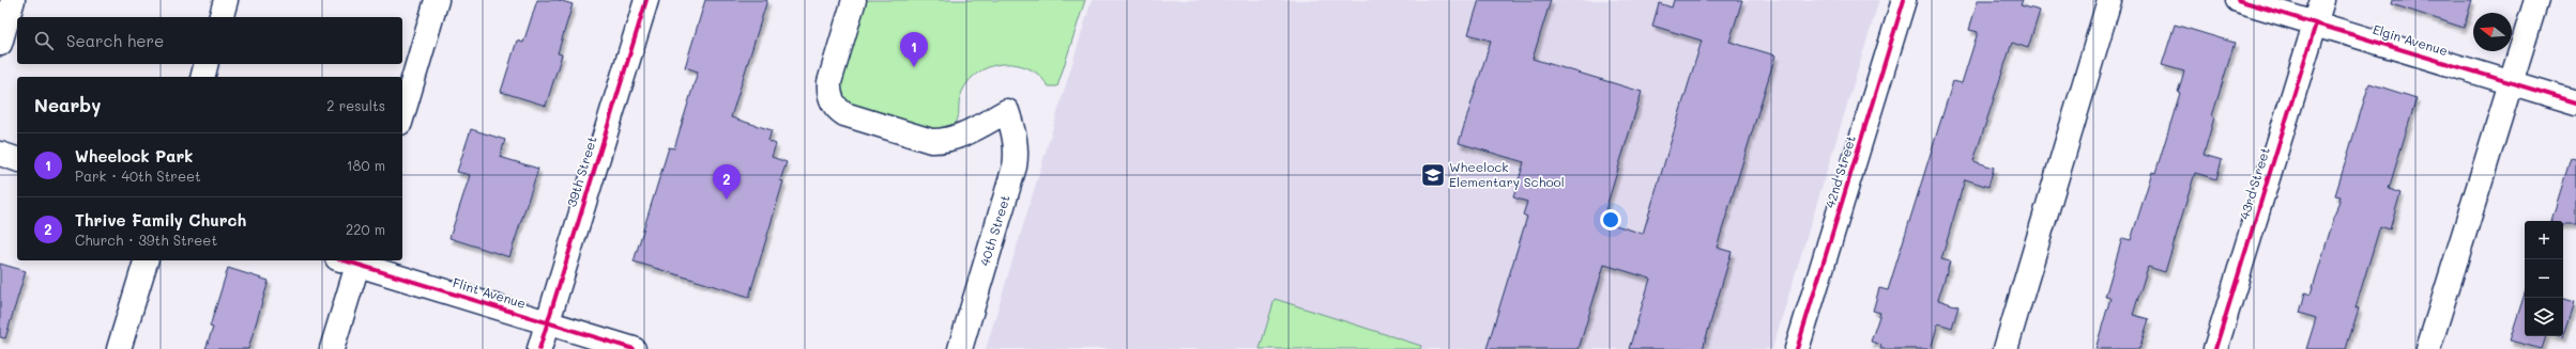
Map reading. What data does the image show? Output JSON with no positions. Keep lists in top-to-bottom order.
{
  "streets": {
    "street": [
      "Elgin Avenue",
      "39th Street",
      "42nd Street",
      "43rd Street",
      "40th Street",
      "Flint Avenue"
    ]
  },
  "crossings": [
    ["Elgin Avenue", "43rd Street"],
    ["39th Street", "Flint Avenue"]
  ],
  "places": {
    "school or university": ["Wheelock Elementary School"]
  },
  "north": "left",
  "page": {
    "search": "Search here",
    "pins": ["1", "2"],
    "heading": ["Nearby", "2 results"],
    "list": [
      {
        "mark": "1",
        "name": "Wheelock Park",
        "note": "Park · 40th Street",
        "value": "180 m"
      },
      {
        "mark": "2",
        "name": "Thrive Family Church",
        "note": "Church · 39th Street",
        "value": "220 m"
      }
    ],
    "map_buttons": ["+", "−"]
  }
}
